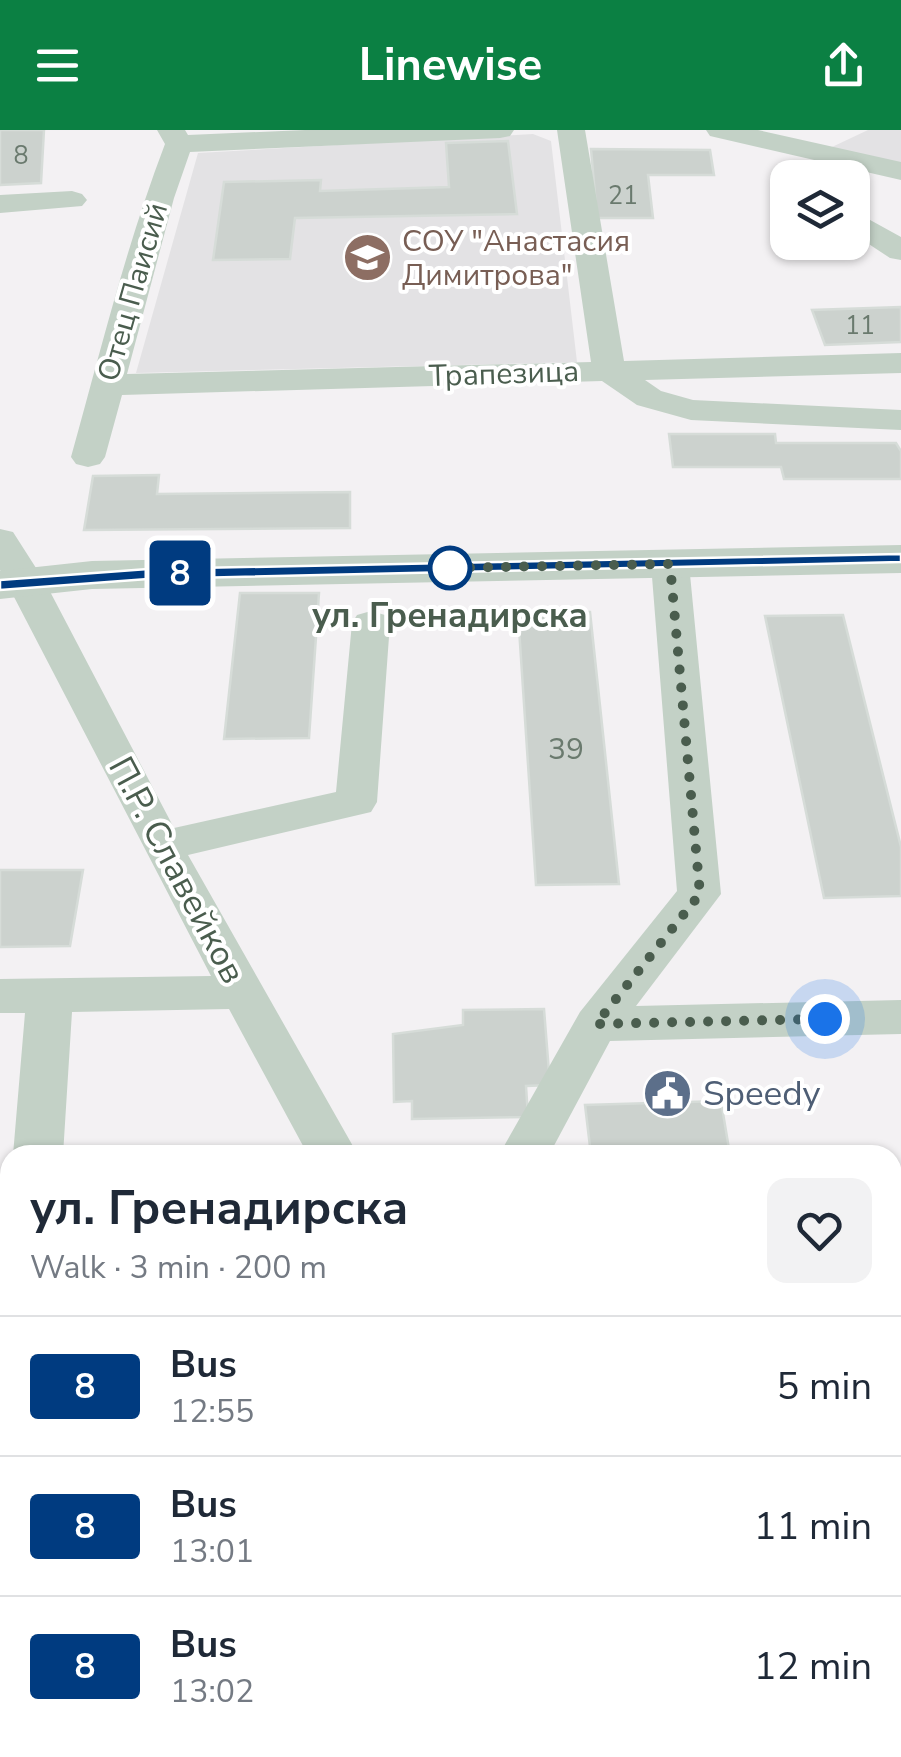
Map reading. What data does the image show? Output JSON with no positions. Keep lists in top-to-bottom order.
{
  "streets": {
    "street": ["Отец Паисий", "Трапезица", "П.Р. Славейков"]
  },
  "crossings": [
    ["Отец Паисий", "Трапезица"]
  ],
  "places": {
    "school or university": ["СОУ \"Анастасия Димитрова\""],
    "other": ["ул. Гренадирска"],
    "public building": ["Speedy"]
  },
  "lines": ["bus line 8"],
  "house_numbers": [
    "8",
    "21",
    "11",
    "39"
  ],
  "page": {
    "header": "Linewise",
    "on_map": "8",
    "heading": ["ул. Гренадирска", "Walk · 3 min · 200 m"],
    "list": [
      {
        "mark": "8",
        "name": "Bus",
        "note": "12:55",
        "value": "5 min"
      },
      {
        "mark": "8",
        "name": "Bus",
        "note": "13:01",
        "value": "11 min"
      },
      {
        "mark": "8",
        "name": "Bus",
        "note": "13:02",
        "value": "12 min"
      }
    ]
  }
}
